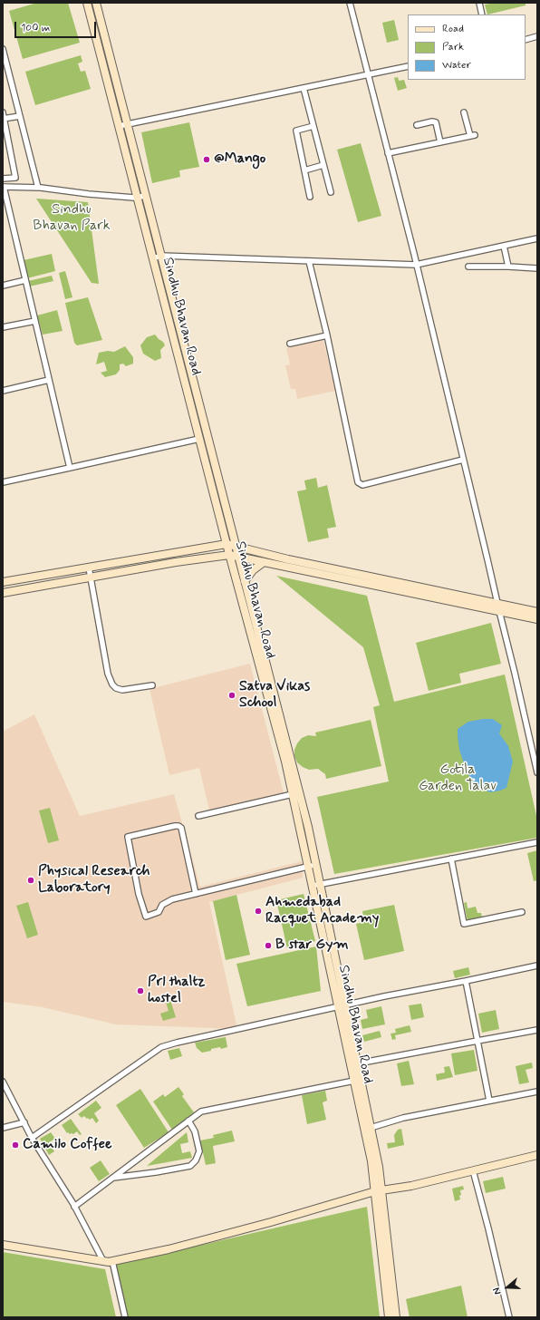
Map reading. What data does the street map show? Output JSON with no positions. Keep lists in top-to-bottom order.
{
  "streets": {
    "main road": ["Sindhu Bhavan Road"]
  },
  "parks": ["Sindhu Bhavan Park", "Gotila Garden Talav"],
  "places": [
    "@Mango",
    "Satva Vikas School",
    "Physical Research Laboratory",
    "Ahmedabad Racquet Academy",
    "B star Gym",
    "Prl thaltz hostel",
    "Camilo Coffee"
  ],
  "legend": ["Road", "Park", "Water"],
  "scale_bar": "100 m",
  "north": "left"
}
